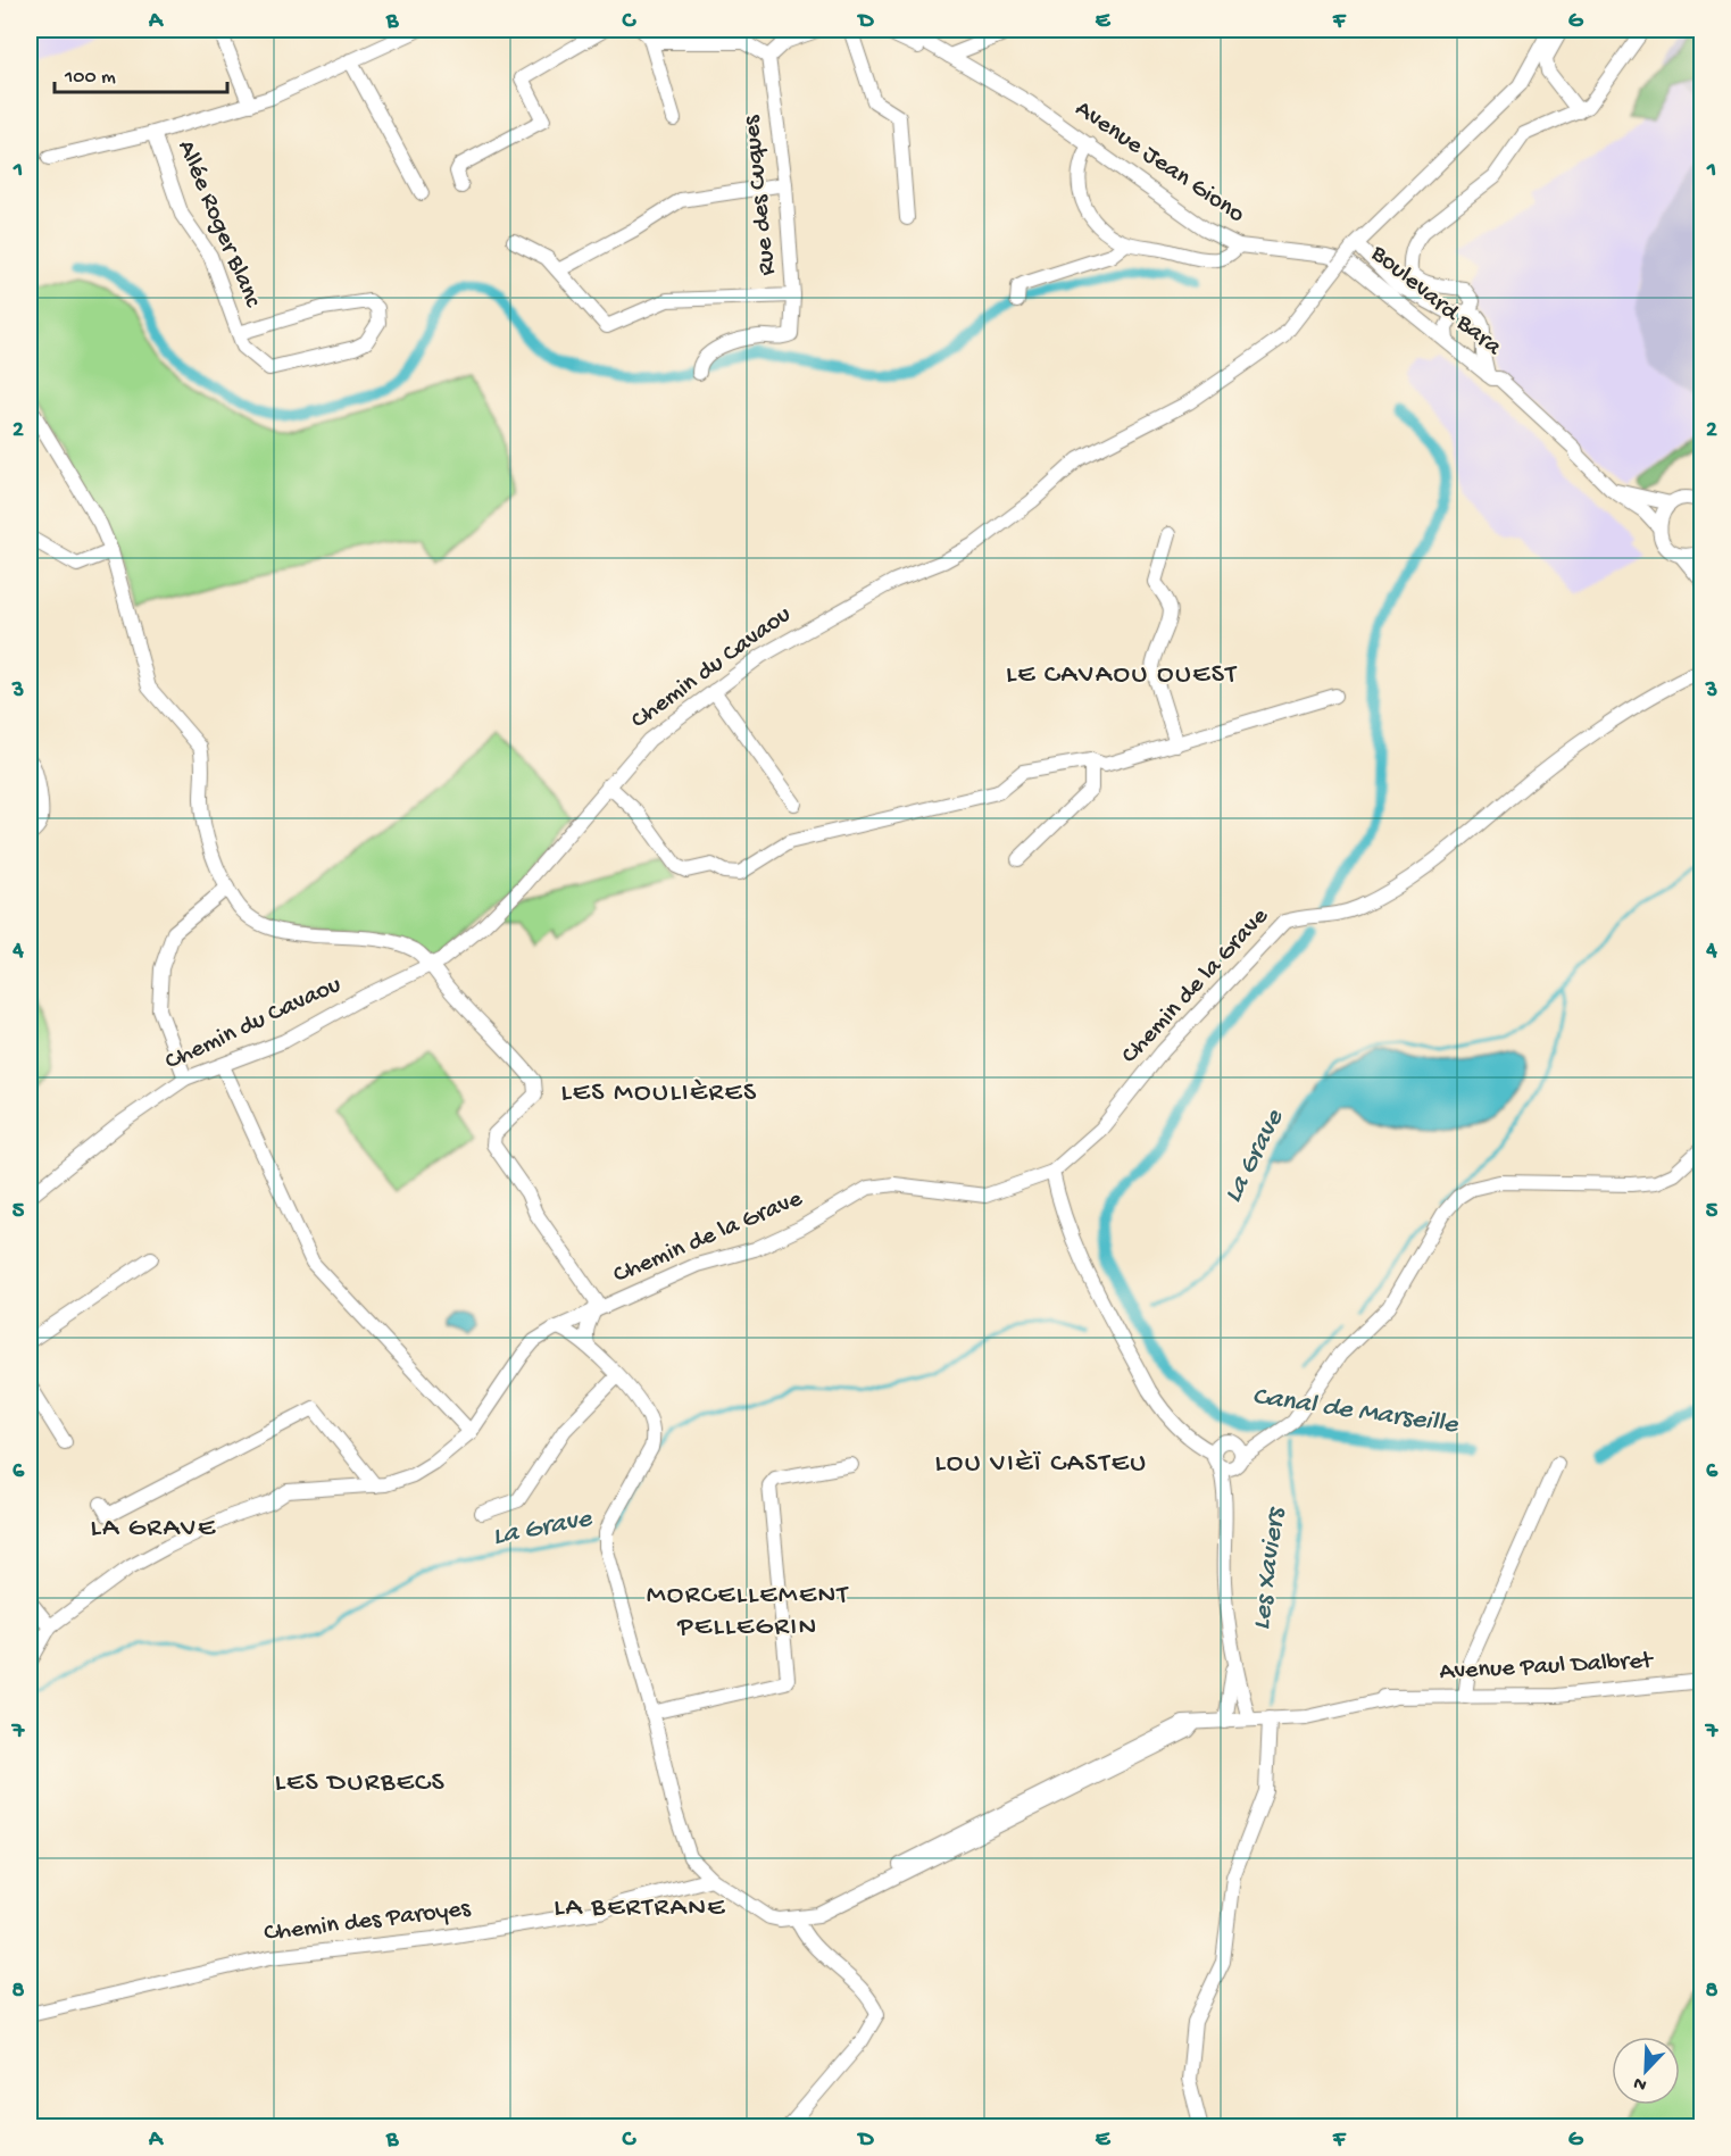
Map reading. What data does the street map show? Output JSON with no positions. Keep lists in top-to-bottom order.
{
  "streets": {
    "street": [
      "Avenue Jean Giono",
      "Rue des Cuques",
      "Allée Roger Blanc",
      "Boulevard Bara",
      "Chemin du Cavaou",
      "Chemin de la Grave",
      "Avenue Paul Dalbret",
      "Chemin des Paroyes"
    ]
  },
  "crossings": [
    ["Avenue Jean Giono", "Boulevard Bara"],
    ["Avenue Jean Giono", "Chemin du Cavaou"],
    ["Boulevard Bara", "Chemin du Cavaou"]
  ],
  "districts": [
    "LE CAVAOU OUEST",
    "LES MOULIÈRES",
    "LOU VIÈÏ CASTEU",
    "LA GRAVE",
    "MORCELLEMENT PELLEGRIN",
    "LES DURBECS",
    "LA BERTRANE"
  ],
  "water": ["La Grave", "Canal de Marseille", "Les Xaviers"],
  "scale_bar": "100 m",
  "north": "bottom left",
  "grid": {
    "columns": [
      "A",
      "B",
      "C",
      "D",
      "E",
      "F",
      "G"
    ],
    "rows": [
      "1",
      "2",
      "3",
      "4",
      "5",
      "6",
      "7",
      "8"
    ]
  }
}
